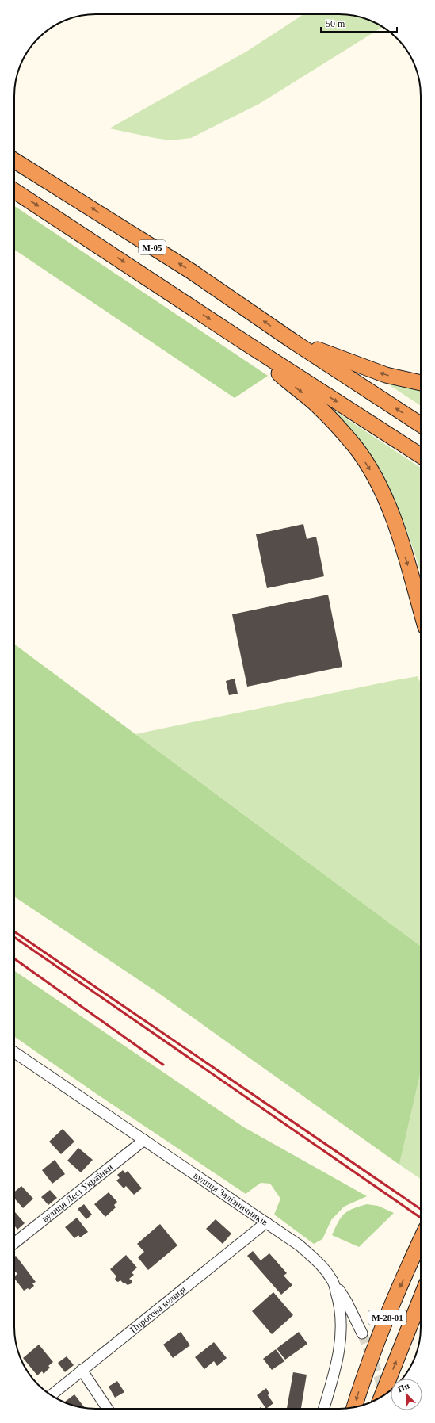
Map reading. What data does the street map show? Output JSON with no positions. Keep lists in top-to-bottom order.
{
  "streets": {
    "highway": ["М-05", "М-28-01"],
    "street": ["вулиця Лесі Українки", "вулиця Залізничників", "Пирогова вулиця"]
  },
  "crossings": [
    ["вулиця Лесі Українки", "вулиця Залізничників"],
    ["вулиця Залізничників", "Пирогова вулиця"]
  ],
  "scale_bar": "50 m",
  "north": "top left"
}
